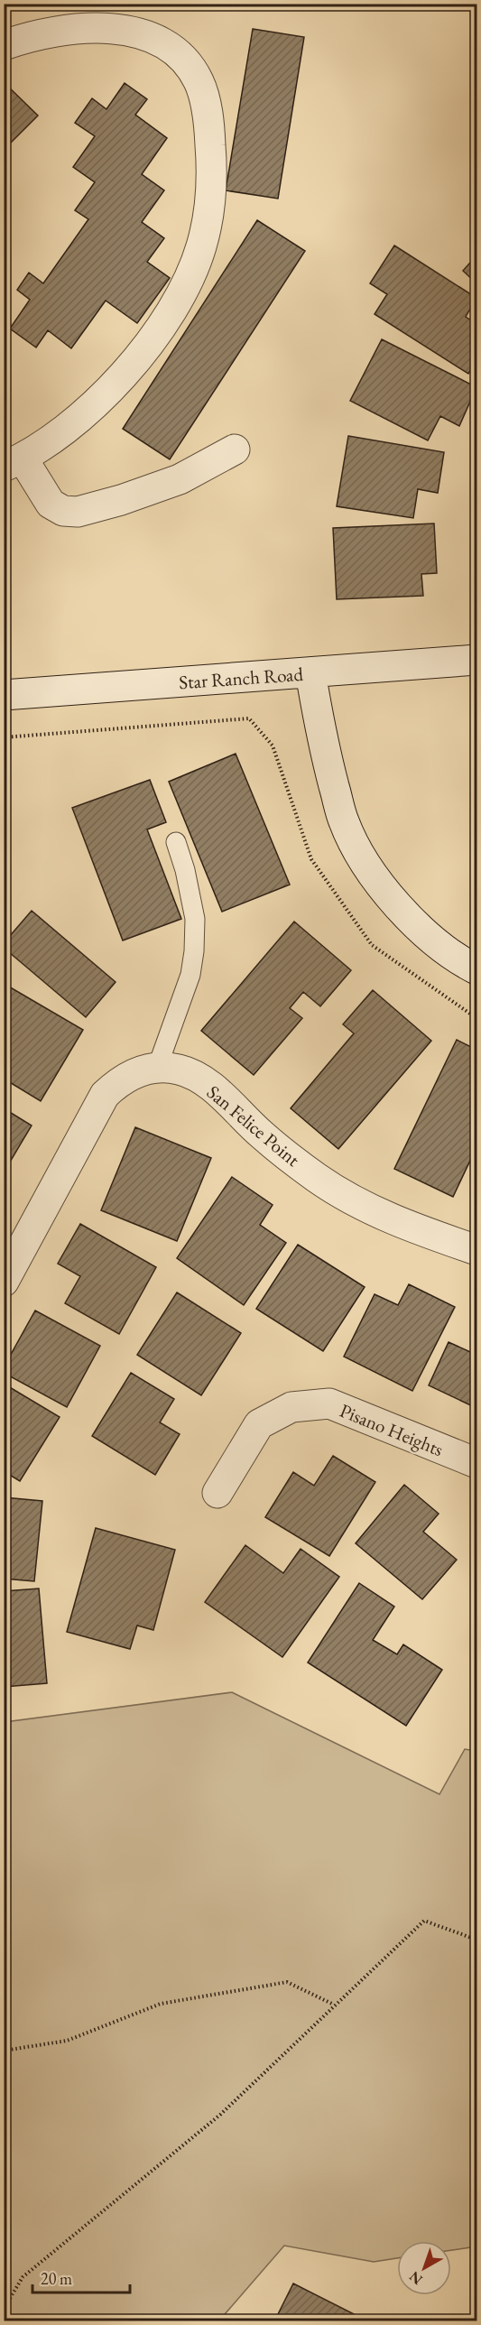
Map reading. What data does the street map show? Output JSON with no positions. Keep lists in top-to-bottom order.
{
  "streets": {
    "street": ["Star Ranch Road", "San Felice Point", "Pisano Heights"]
  },
  "scale_bar": "20 m",
  "north": "bottom left"
}
